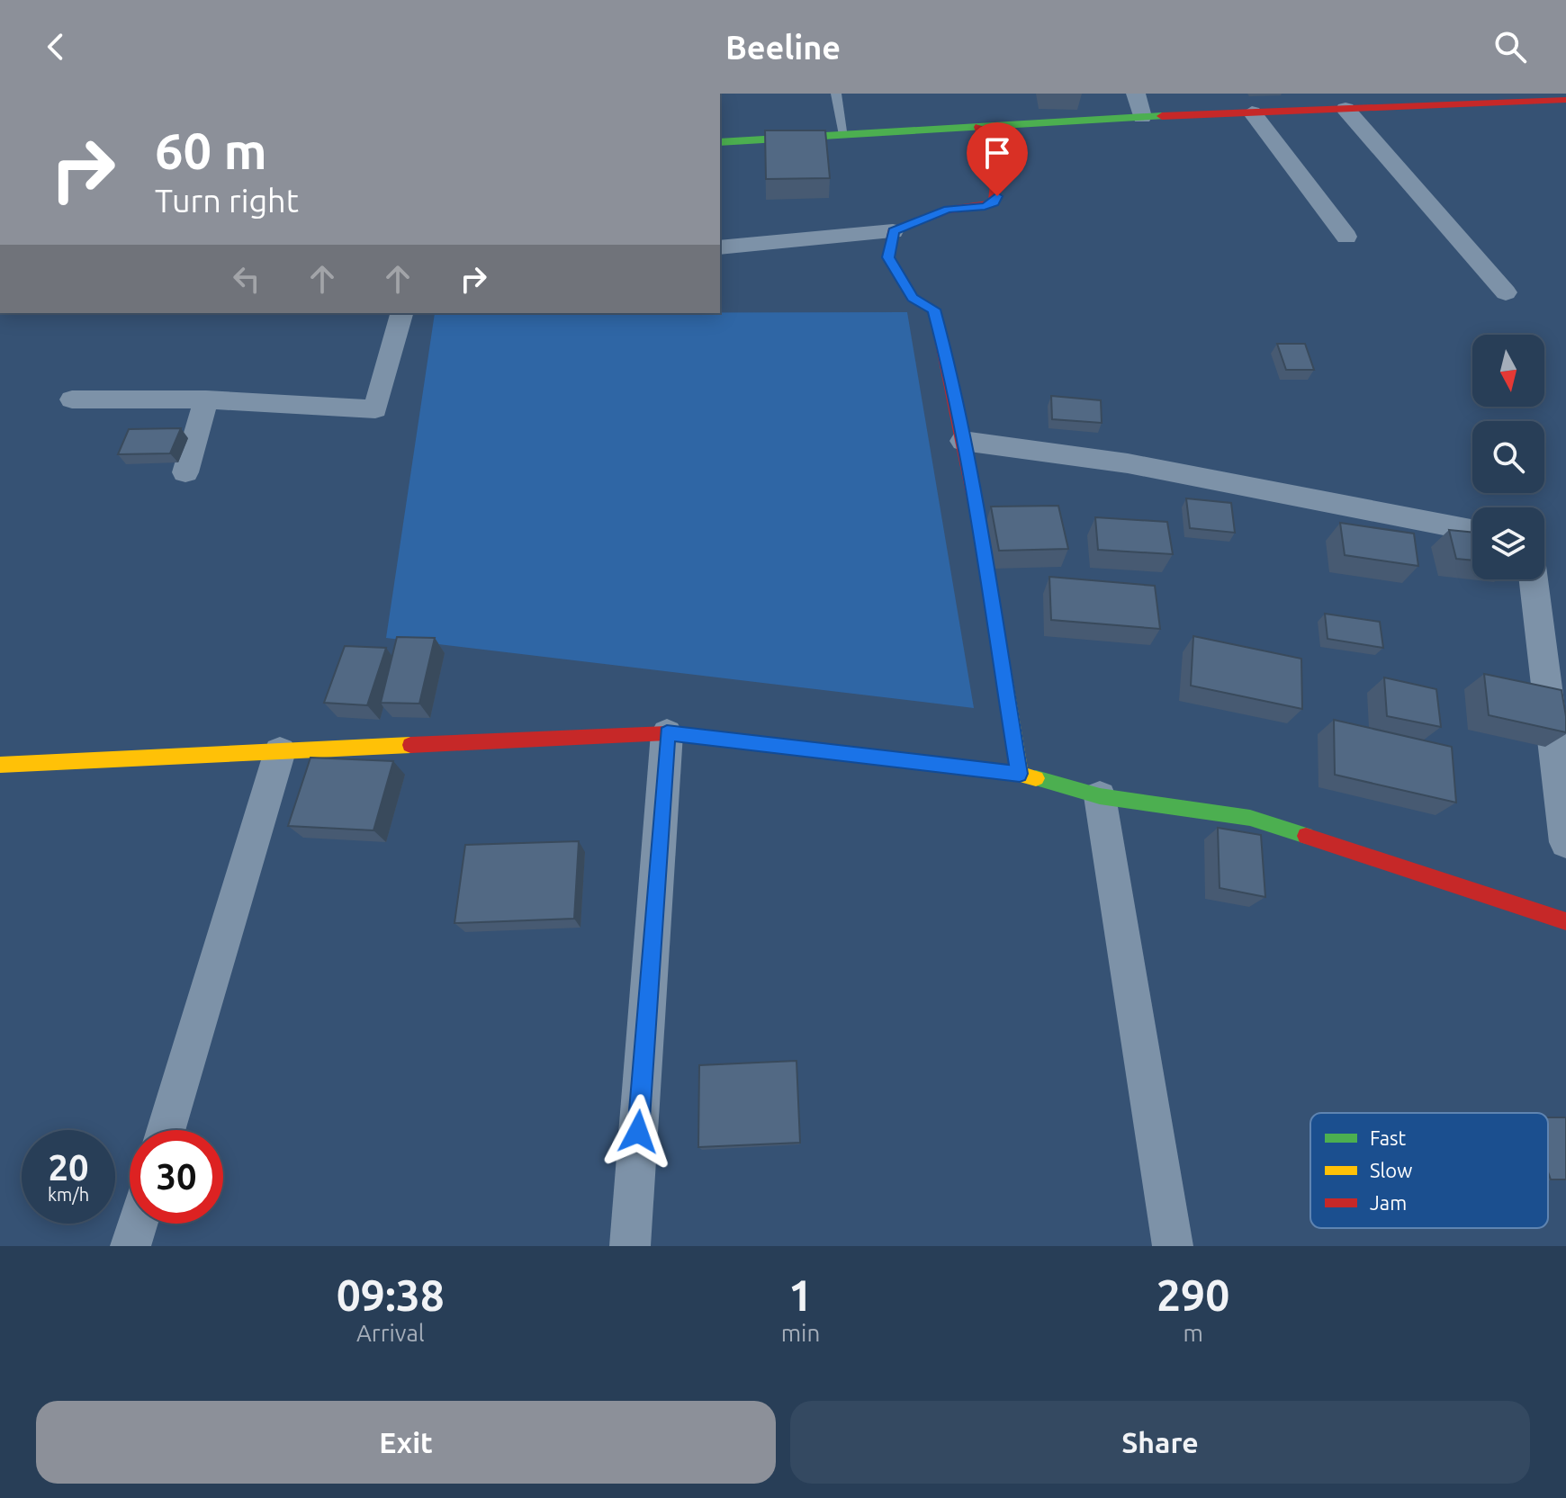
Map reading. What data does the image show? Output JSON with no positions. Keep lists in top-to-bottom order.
{
  "legend": ["Fast", "Slow", "Jam"],
  "north": "bottom",
  "page": {
    "header": "Beeline",
    "turn": ["60 m", "Turn right"],
    "speed": "20 km/h",
    "limit": "30",
    "eta": [
      "09:38",
      "Arrival",
      "1",
      "min",
      "290",
      "m"
    ],
    "buttons": ["Exit", "Share"]
  }
}
